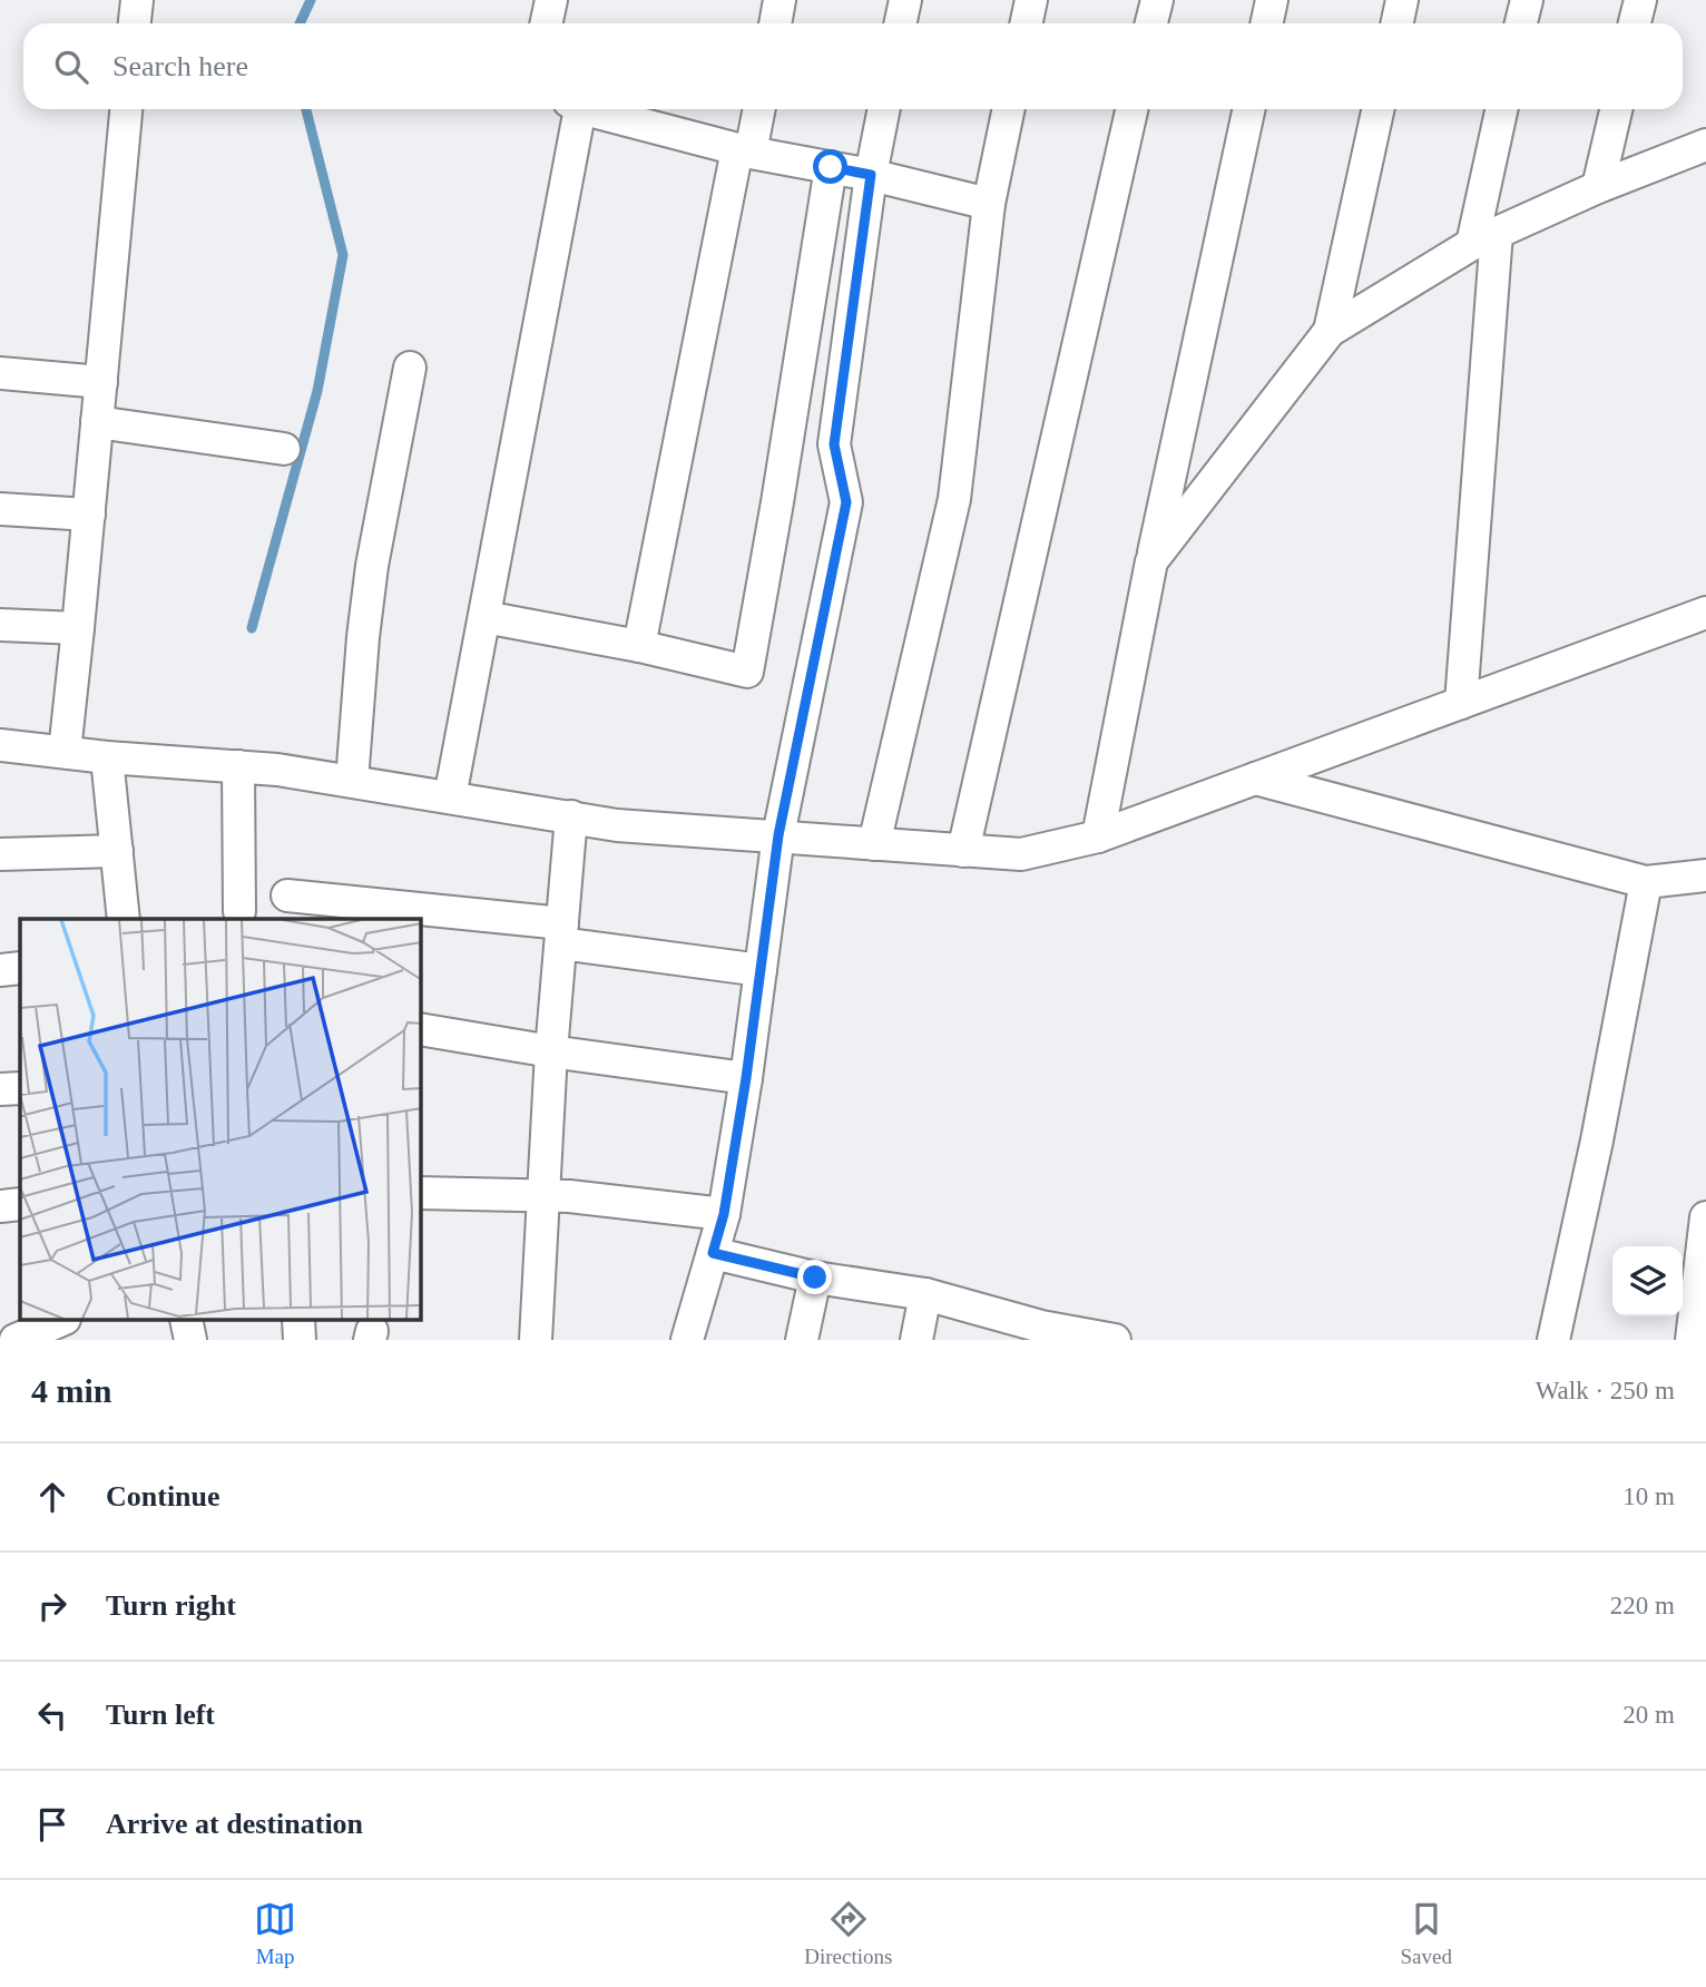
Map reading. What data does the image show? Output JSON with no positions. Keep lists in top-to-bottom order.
{
  "page": {
    "search": "Search here",
    "heading": ["4 min", "Walk · 250 m"],
    "list": [
      ["Continue", "10 m"],
      ["Turn right", "220 m"],
      ["Turn left", "20 m"],
      "Arrive at destination"
    ],
    "nav": ["Map", "Directions", "Saved"]
  }
}
